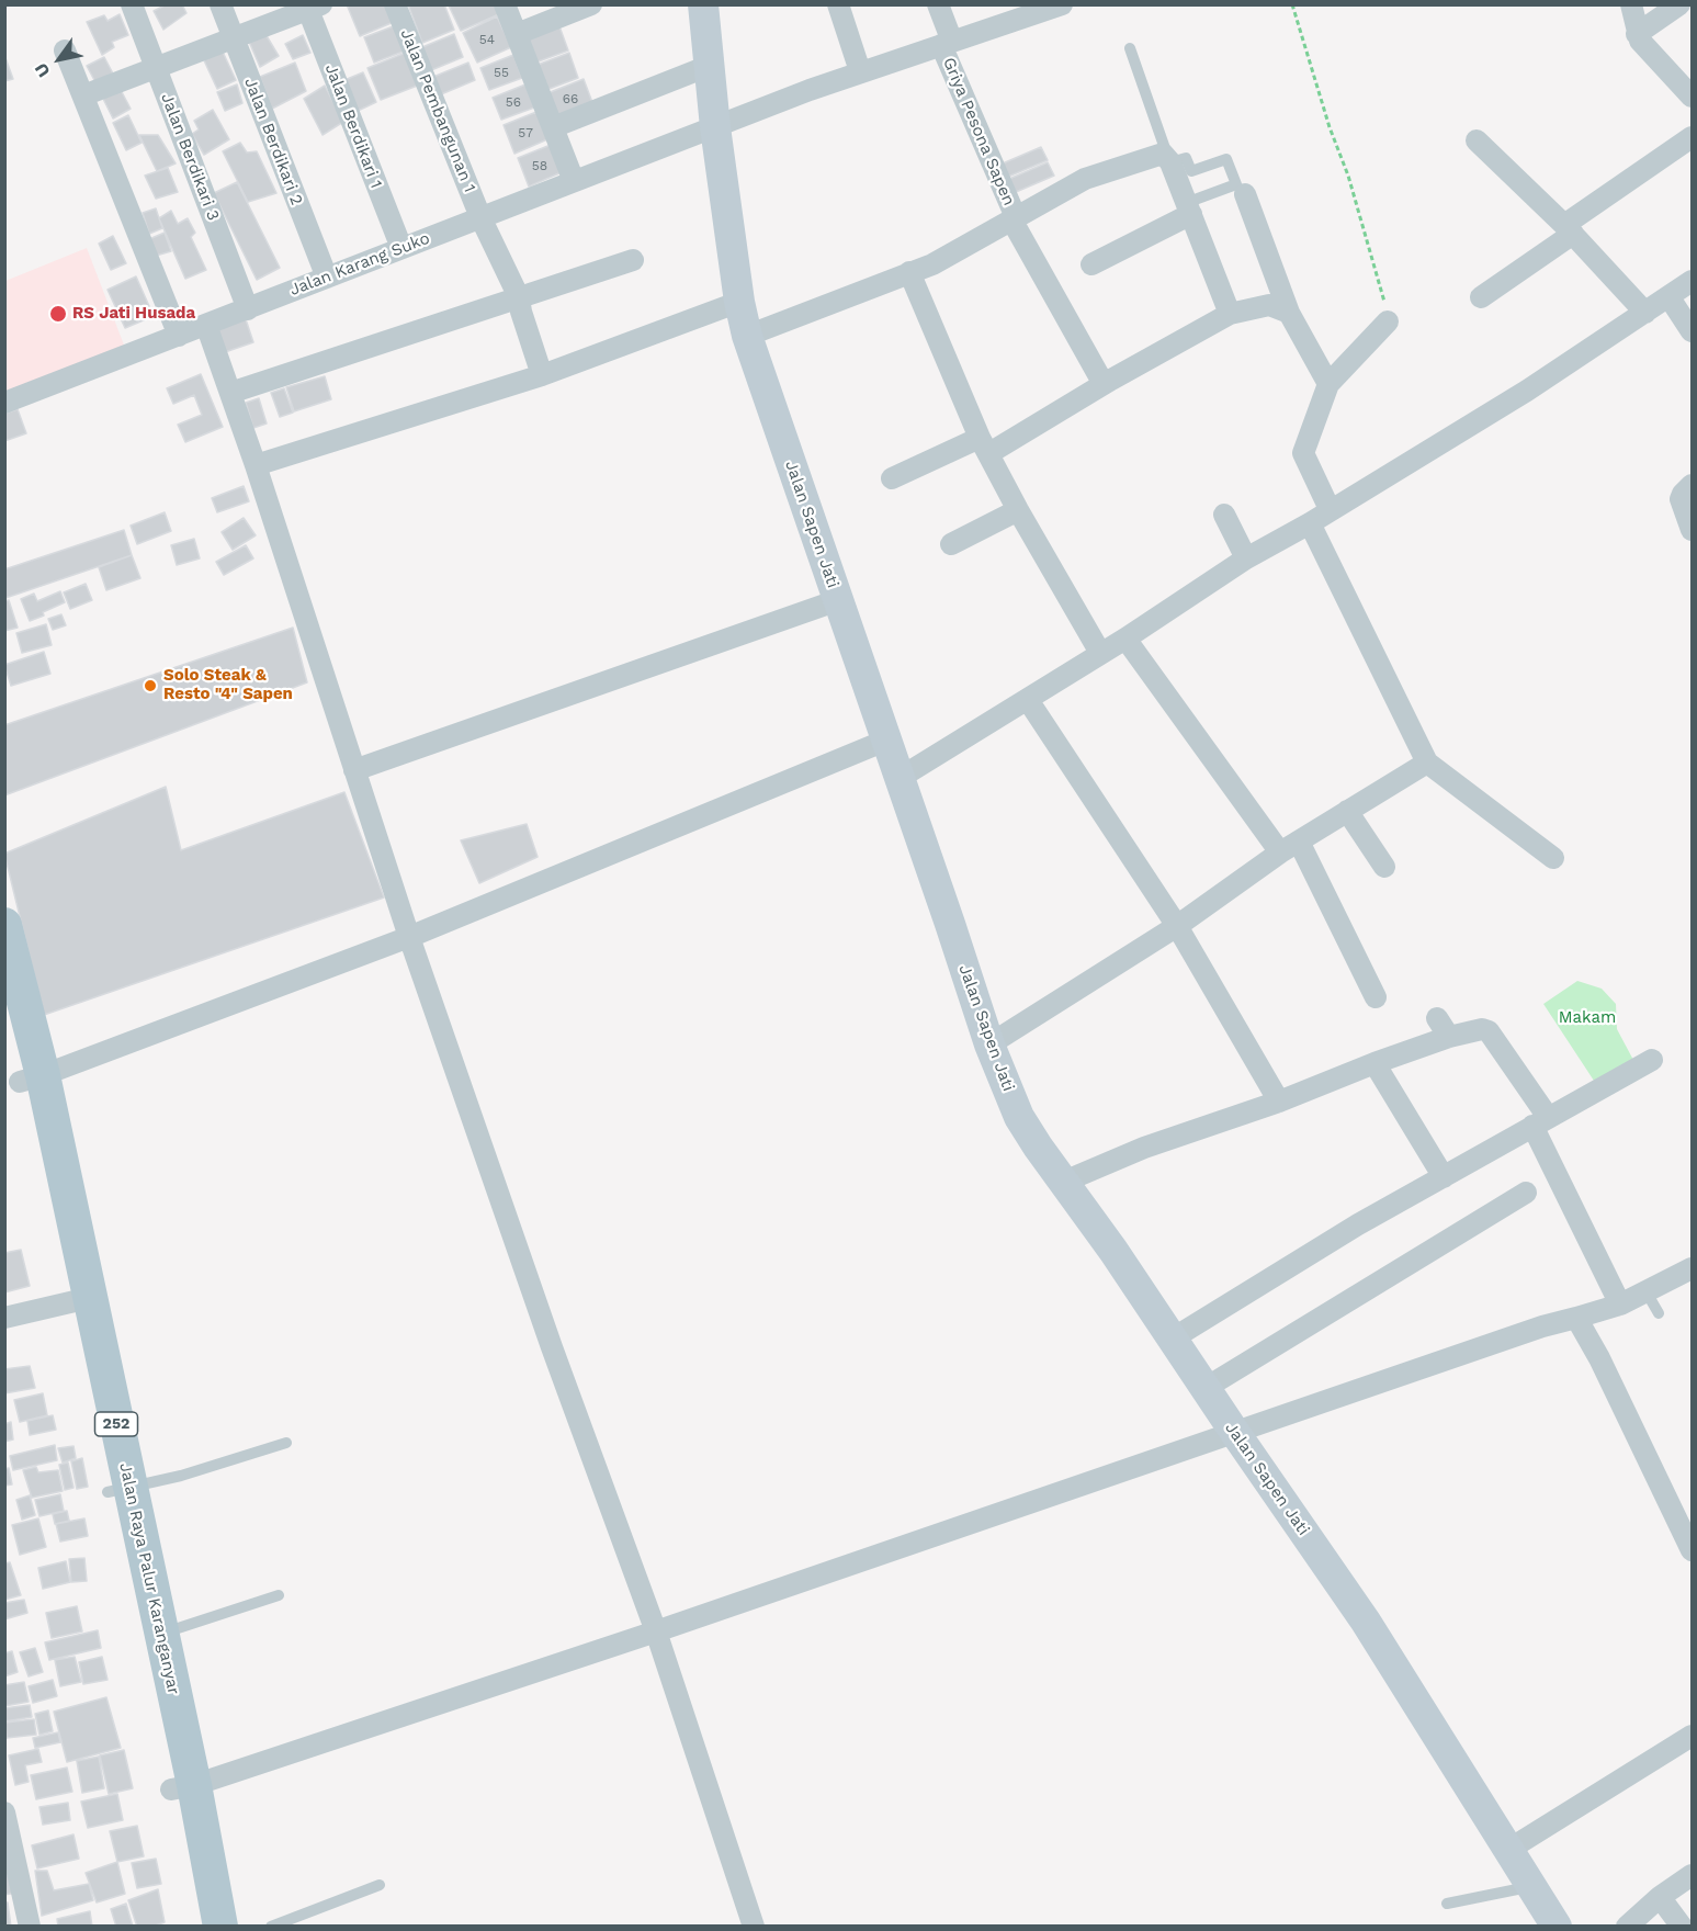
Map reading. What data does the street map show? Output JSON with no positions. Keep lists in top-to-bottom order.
{
  "streets": {
    "main road": ["252", "Jalan Raya Palur Karanganyar"],
    "street": [
      "Jalan Pembangunan 1",
      "Jalan Berdikari 1",
      "Griya Pesona Sapen",
      "Jalan Berdikari 2",
      "Jalan Berdikari 3",
      "Jalan Karang Suko",
      "Jalan Sapen Jati"
    ]
  },
  "crossings": [
    ["Jalan Pembangunan 1", "Jalan Karang Suko"],
    ["Jalan Berdikari 1", "Jalan Karang Suko"],
    ["Griya Pesona Sapen", "Jalan Karang Suko"],
    ["Jalan Berdikari 2", "Jalan Karang Suko"],
    ["Jalan Berdikari 3", "Jalan Karang Suko"],
    ["Jalan Karang Suko", "Jalan Sapen Jati"]
  ],
  "parks": ["Makam"],
  "places": ["RS Jati Husada", "Solo Steak & Resto \"4\" Sapen"],
  "house_numbers": [
    "54",
    "55",
    "66",
    "56",
    "57",
    "58"
  ],
  "north": "bottom left"
}
